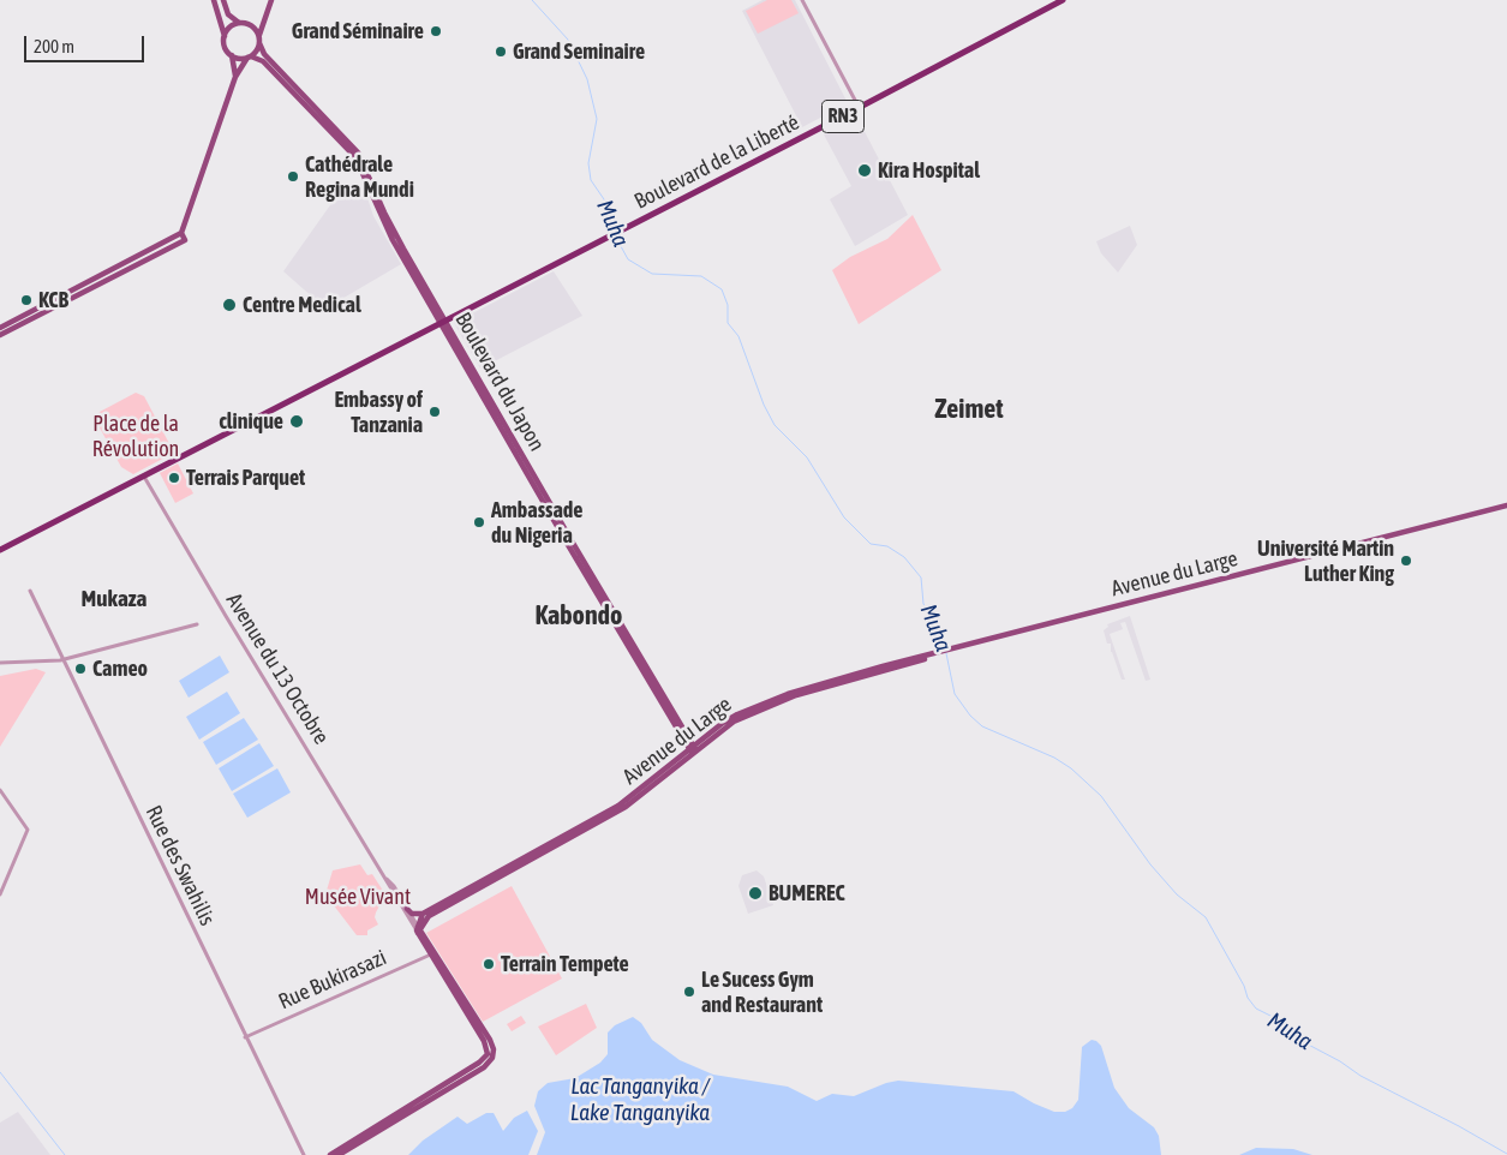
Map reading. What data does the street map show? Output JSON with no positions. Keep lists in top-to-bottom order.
{
  "streets": {
    "highway": ["RN3", "Boulevard de la Liberté"],
    "main road": ["Boulevard du Japon", "Avenue du Large"],
    "street": ["Avenue du 13 Octobre", "Rue des Swahilis", "Rue Bukirasazi"]
  },
  "crossings": [
    ["RN3", "Boulevard de la Liberté"],
    ["RN3", "Avenue du 13 Octobre"],
    ["Boulevard de la Liberté", "Boulevard du Japon"],
    ["Boulevard de la Liberté", "Avenue du 13 Octobre"],
    ["Boulevard du Japon", "Avenue du Large"],
    ["Rue des Swahilis", "Rue Bukirasazi"]
  ],
  "districts": ["Zeimet", "Mukaza", "Kabondo"],
  "water": ["Muha", "Lac Tanganyika / Lake Tanganyika"],
  "parks": ["Place de la Révolution", "Musée Vivant"],
  "places": [
    "Grand Séminaire",
    "Grand Seminaire",
    "Kira Hospital",
    "Cathédrale Regina Mundi",
    "KCB",
    "Centre Medical",
    "Embassy of Tanzania",
    "clinique",
    "Terrais Parquet",
    "Ambassade du Nigeria",
    "Université Martin Luther King",
    "Cameo",
    "BUMEREC",
    "Terrain Tempete",
    "Le Sucess Gym and Restaurant"
  ],
  "scale_bar": "200 m"
}
